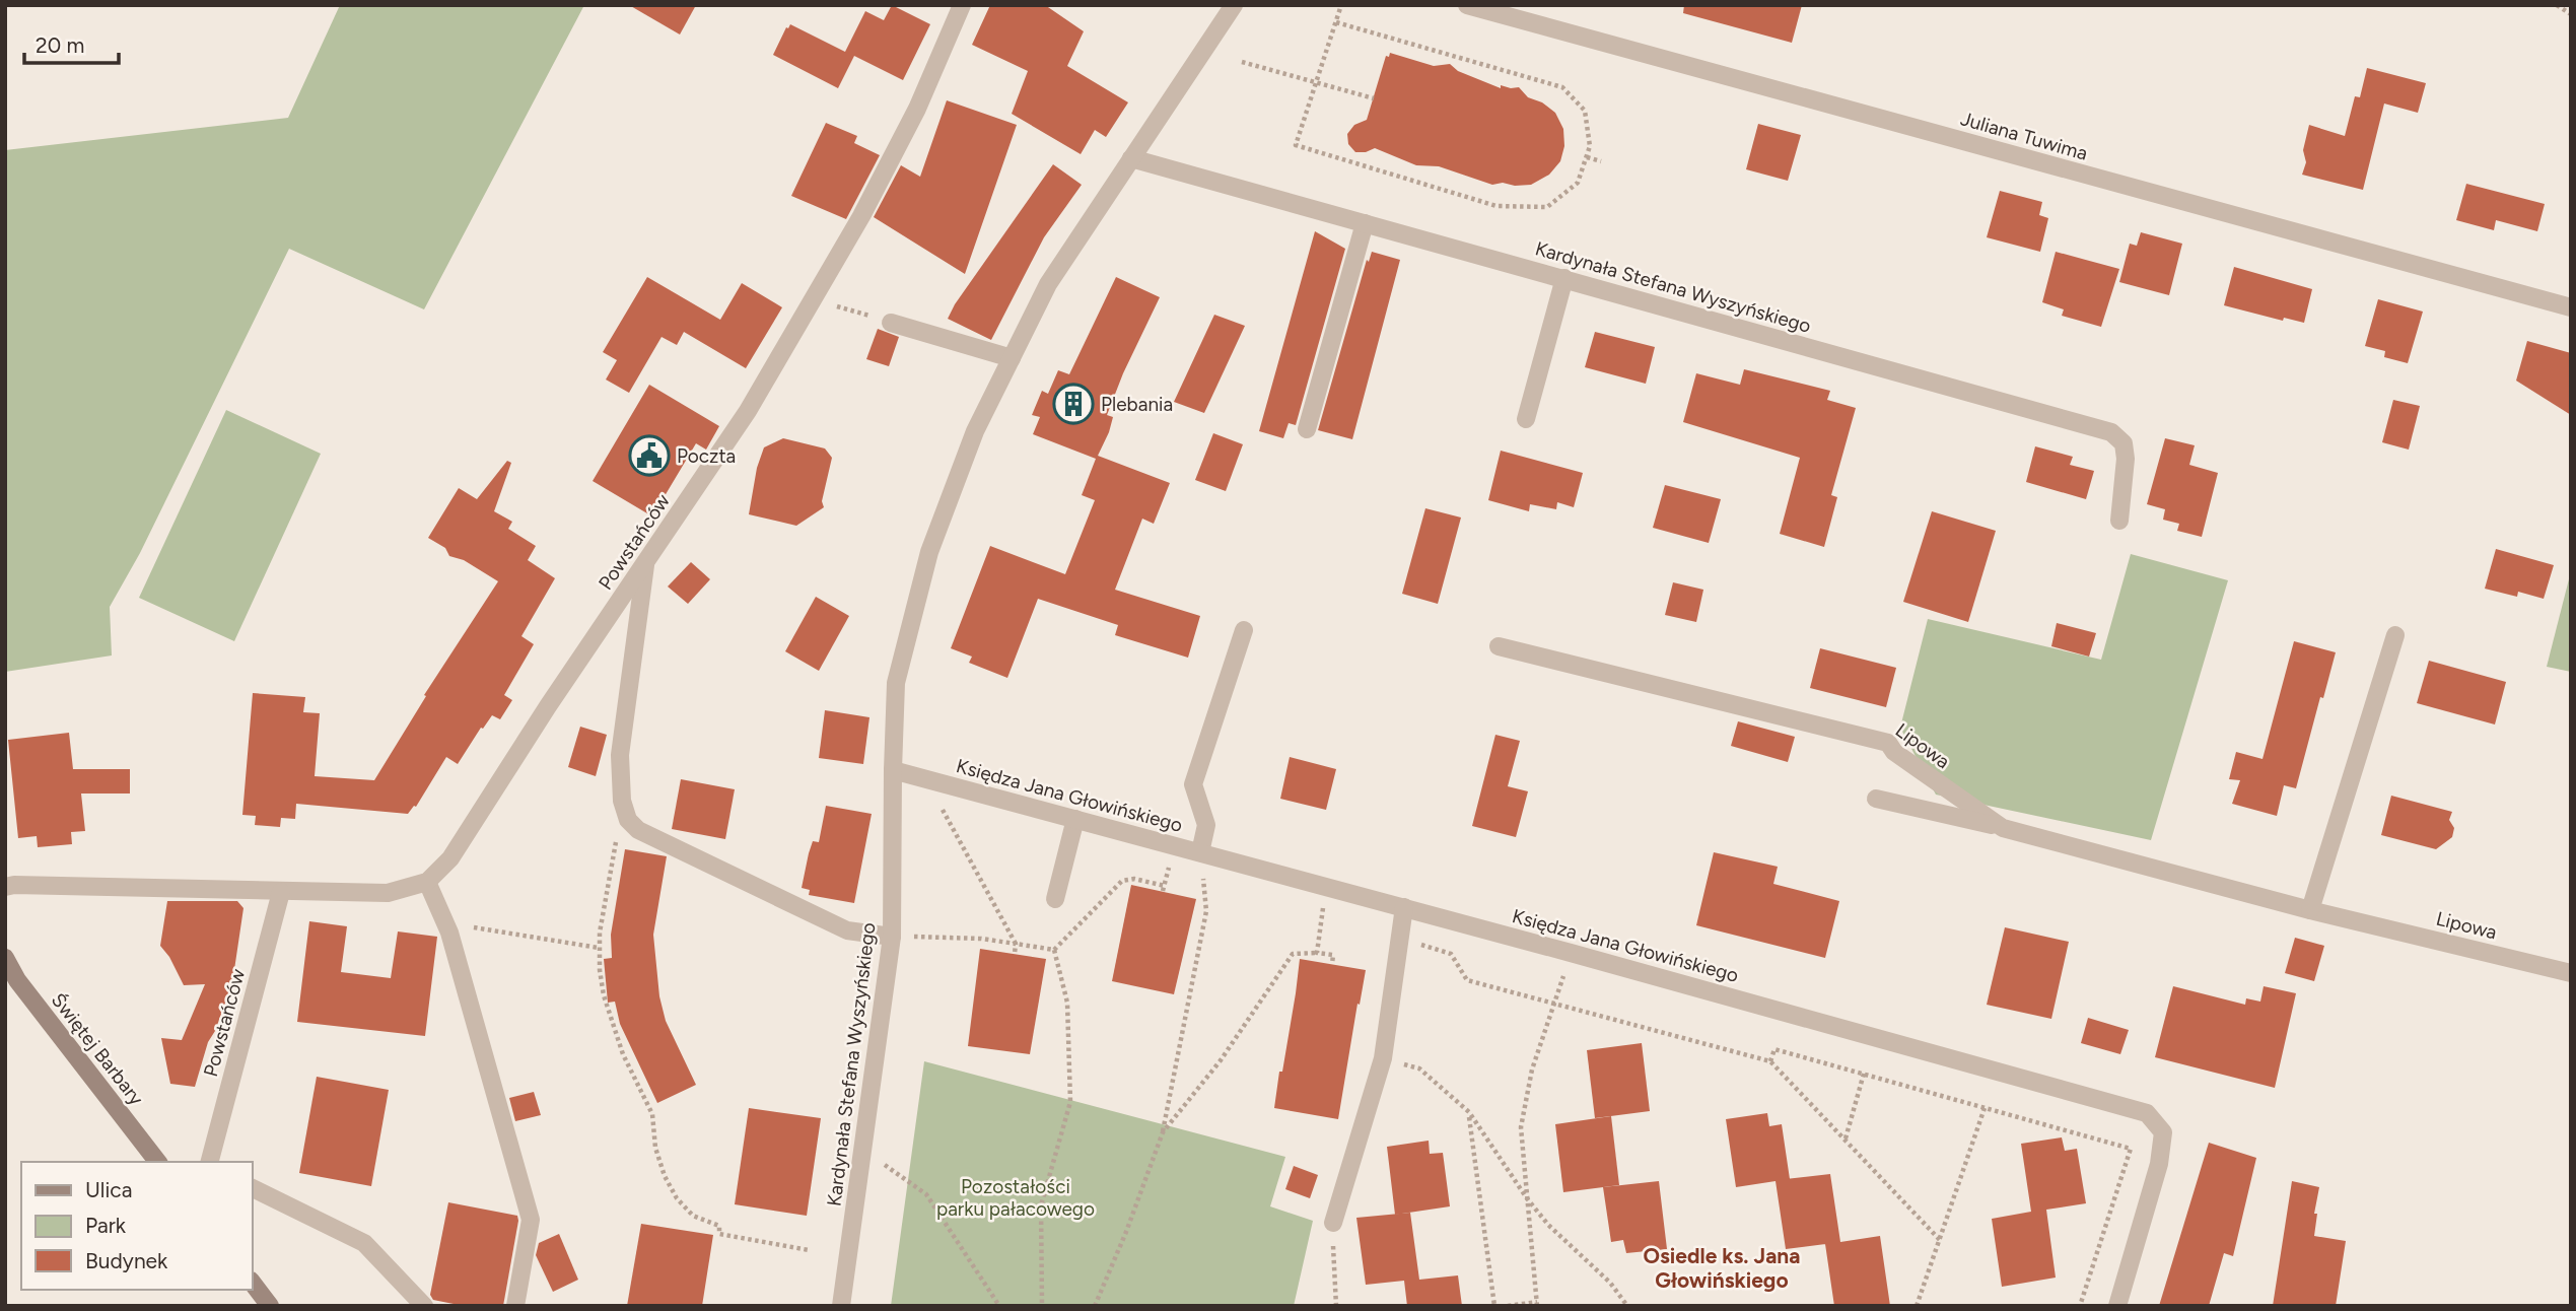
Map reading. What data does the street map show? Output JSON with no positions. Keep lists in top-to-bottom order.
{
  "streets": {
    "street": [
      "Juliana Tuwima",
      "Kardynała Stefana Wyszyńskiego",
      "Powstańców",
      "Lipowa",
      "Księdza Jana Głowińskiego",
      "Świętej Barbary"
    ]
  },
  "crossings": [
    ["Kardynała Stefana Wyszyńskiego", "Księdza Jana Głowińskiego"]
  ],
  "districts": ["Osiedle ks. Jana Głowińskiego"],
  "parks": ["Pozostałości parku pałacowego"],
  "places": {
    "building": ["Plebania"],
    "public building": ["Poczta"]
  },
  "legend": ["Ulica", "Park", "Budynek"],
  "scale_bar": "20 m"
}
